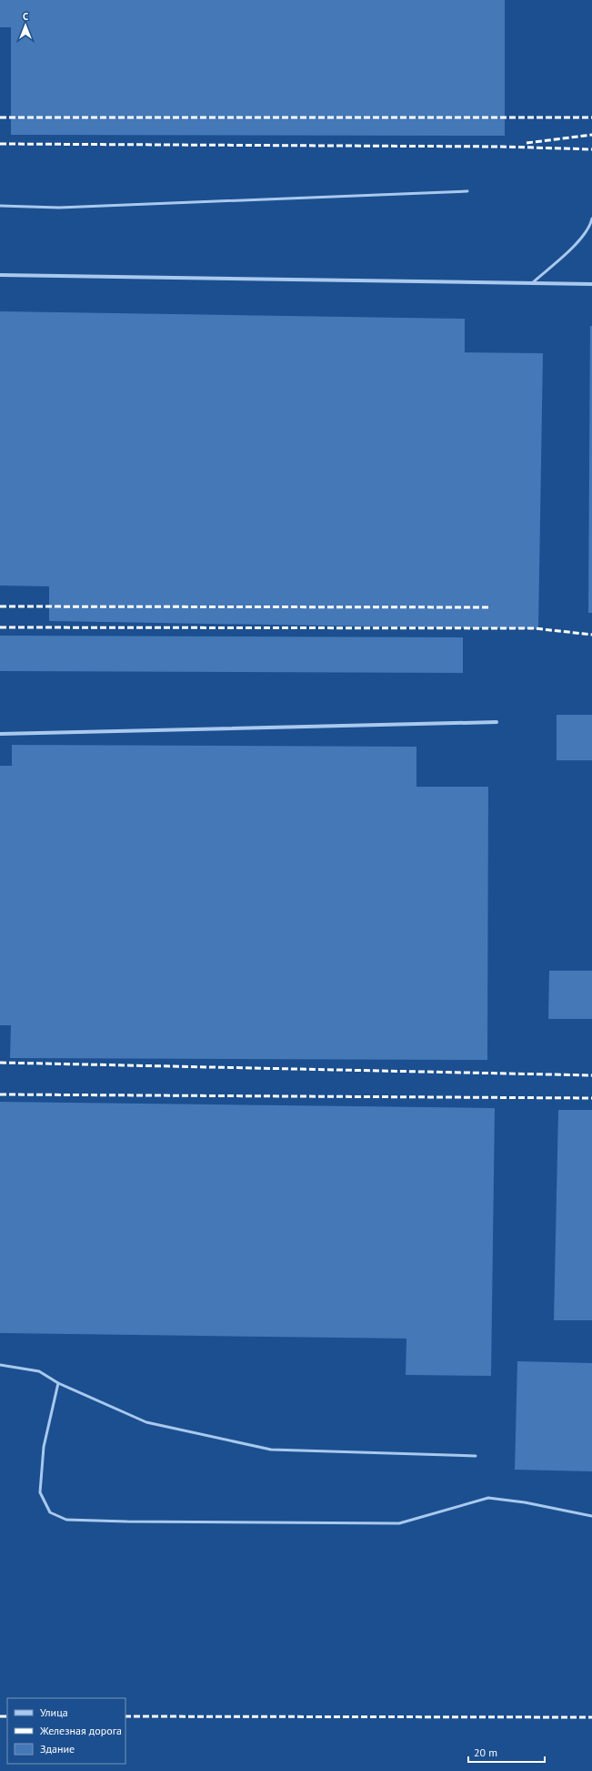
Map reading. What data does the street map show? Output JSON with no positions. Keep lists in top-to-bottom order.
{
  "legend": ["Улица", "Железная дорога", "Здание"],
  "scale_bar": "20 m",
  "north": "top"
}
